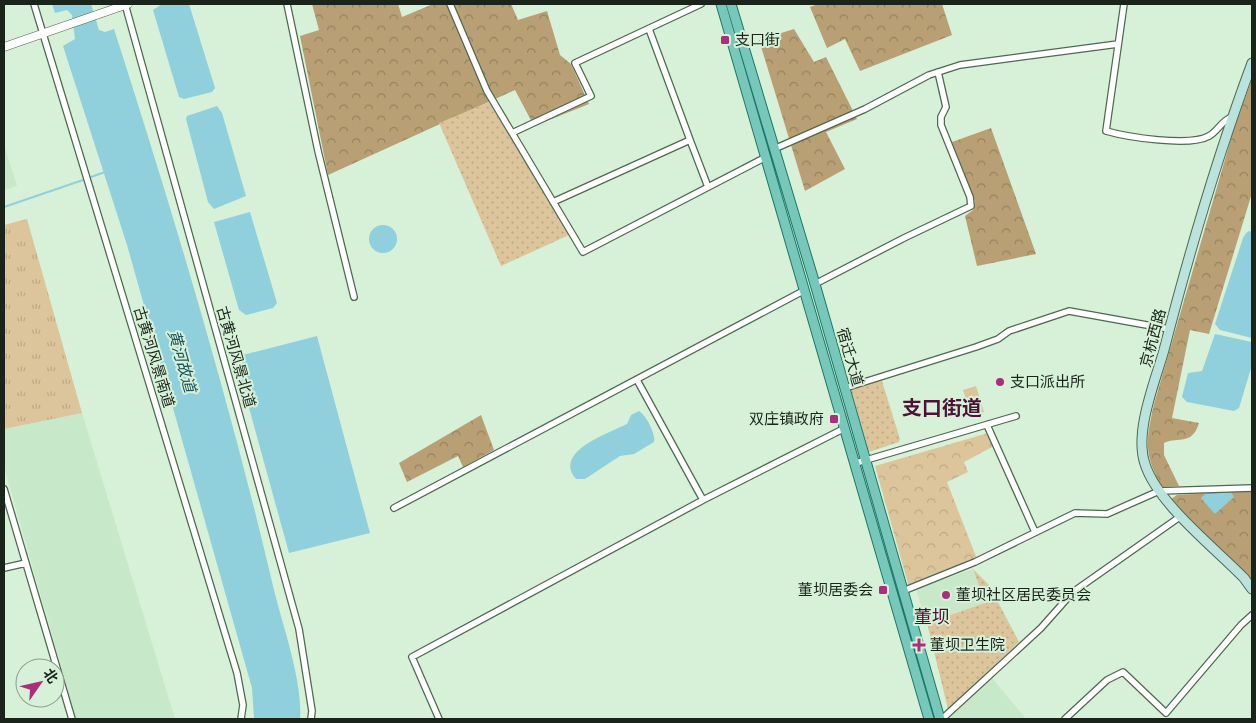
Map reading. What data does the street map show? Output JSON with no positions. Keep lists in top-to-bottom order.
{
  "streets": {
    "main road": ["京杭西路", "宿迁大道"],
    "street": ["古黄河风景南道", "古黄河风景北道"]
  },
  "districts": ["支口街道", "董坝"],
  "water": ["黄河故道"],
  "places": {
    "transit": ["支口街", "双庄镇政府", "董坝居委会"],
    "other": ["支口派出所", "董坝社区居民委员会"],
    "health": ["董坝卫生院"]
  },
  "north": "top right"
}
